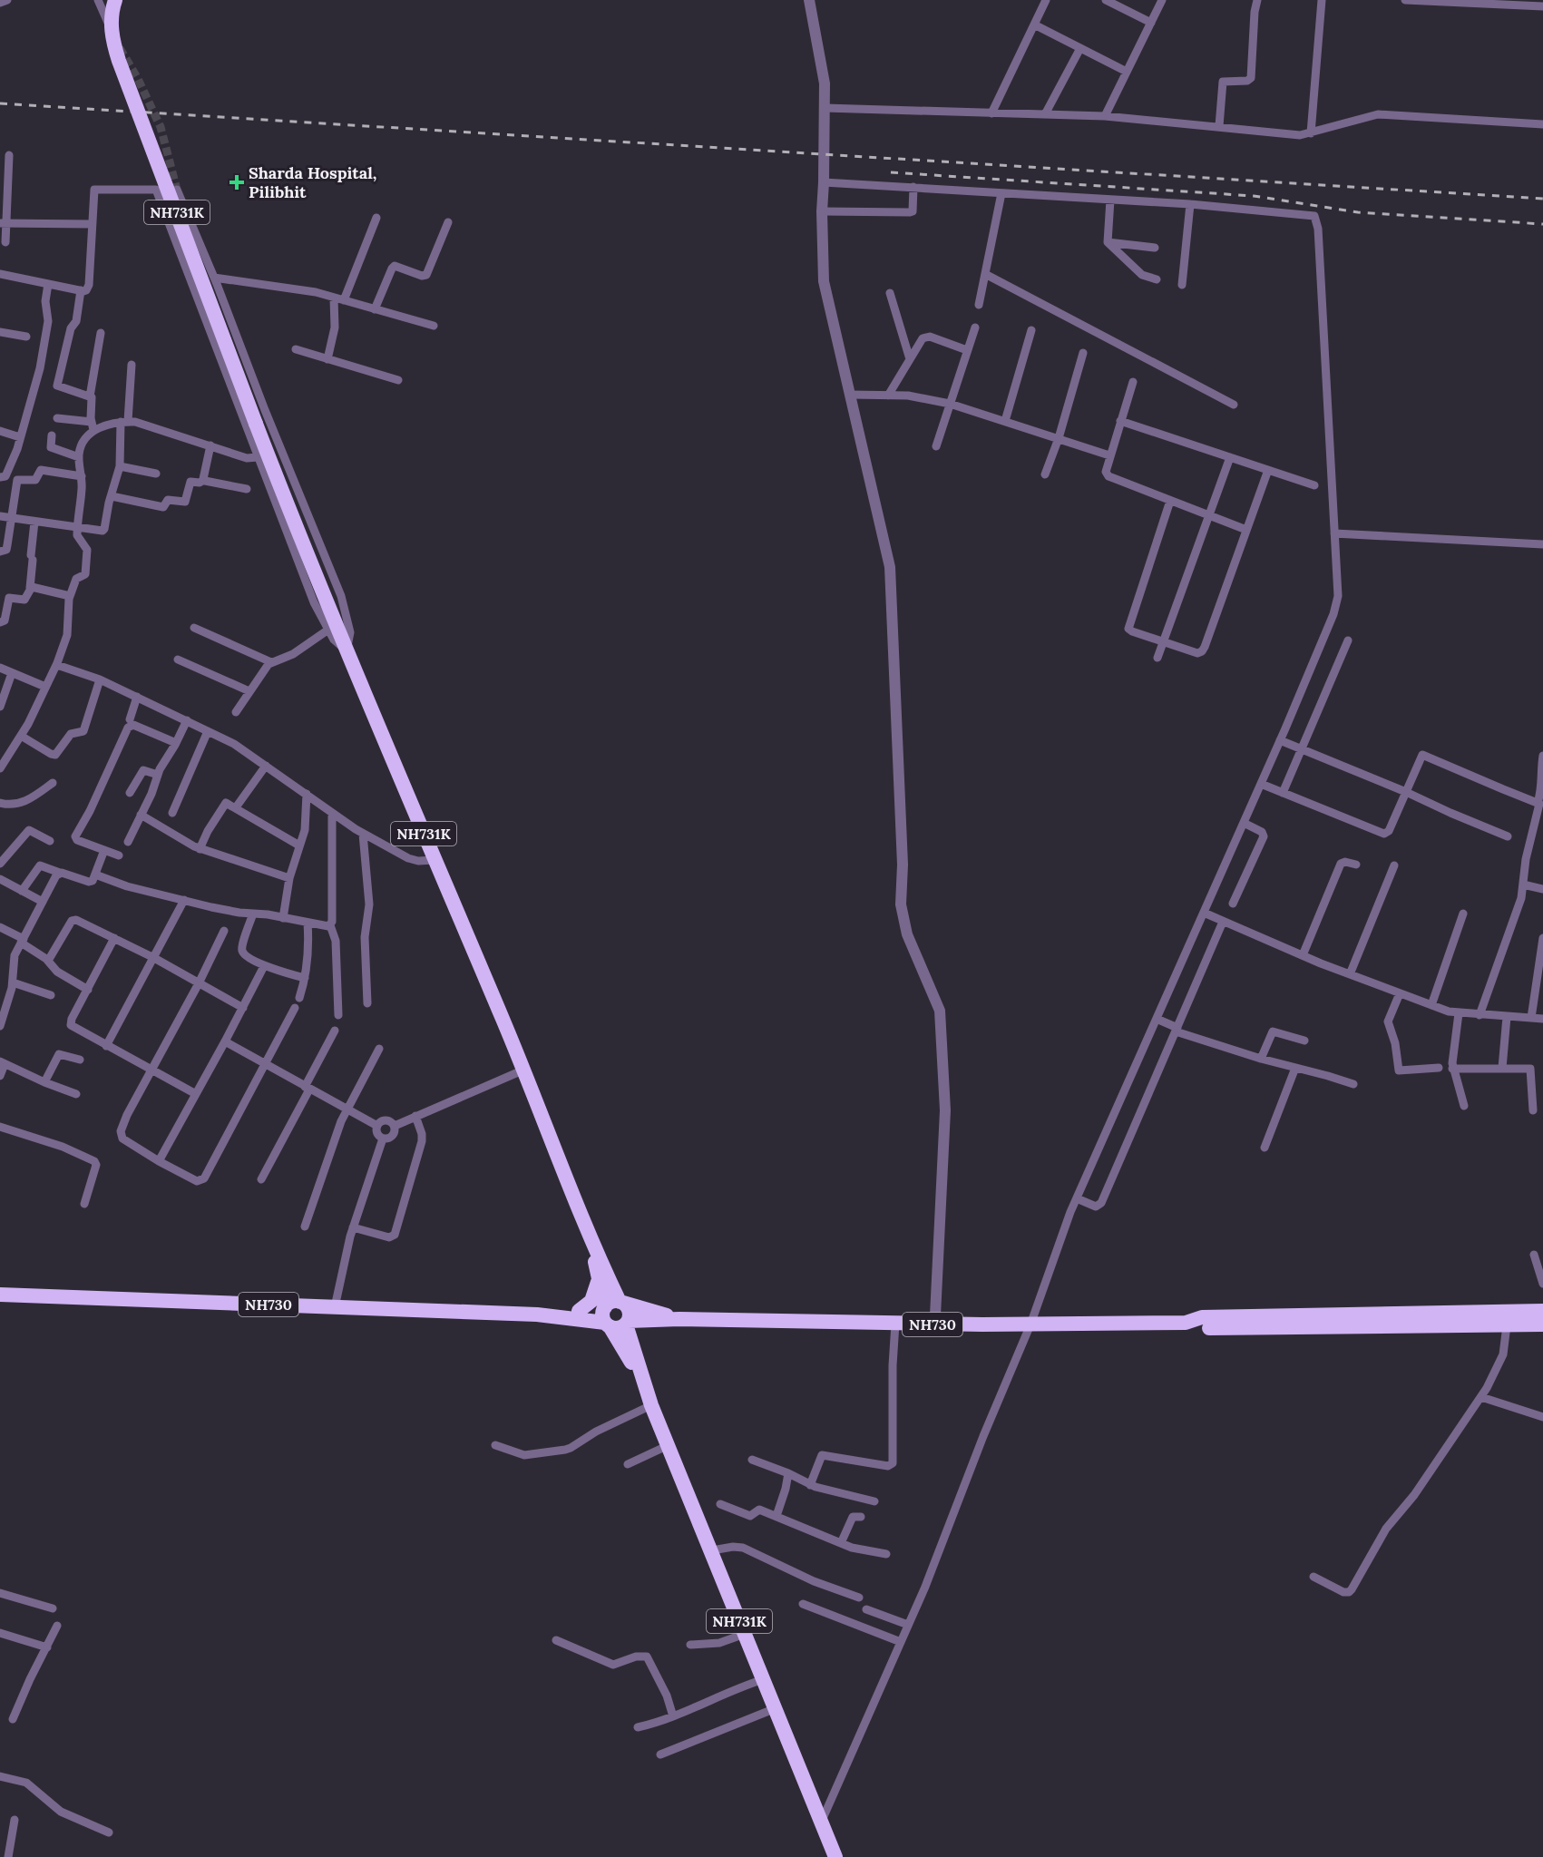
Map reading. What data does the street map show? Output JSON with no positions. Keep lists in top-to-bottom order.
{
  "streets": {
    "highway": ["NH731K", "NH730"]
  },
  "crossings": [
    ["NH731K", "NH730"]
  ],
  "places": {
    "health": ["Sharda Hospital, Pilibhit"]
  }
}
